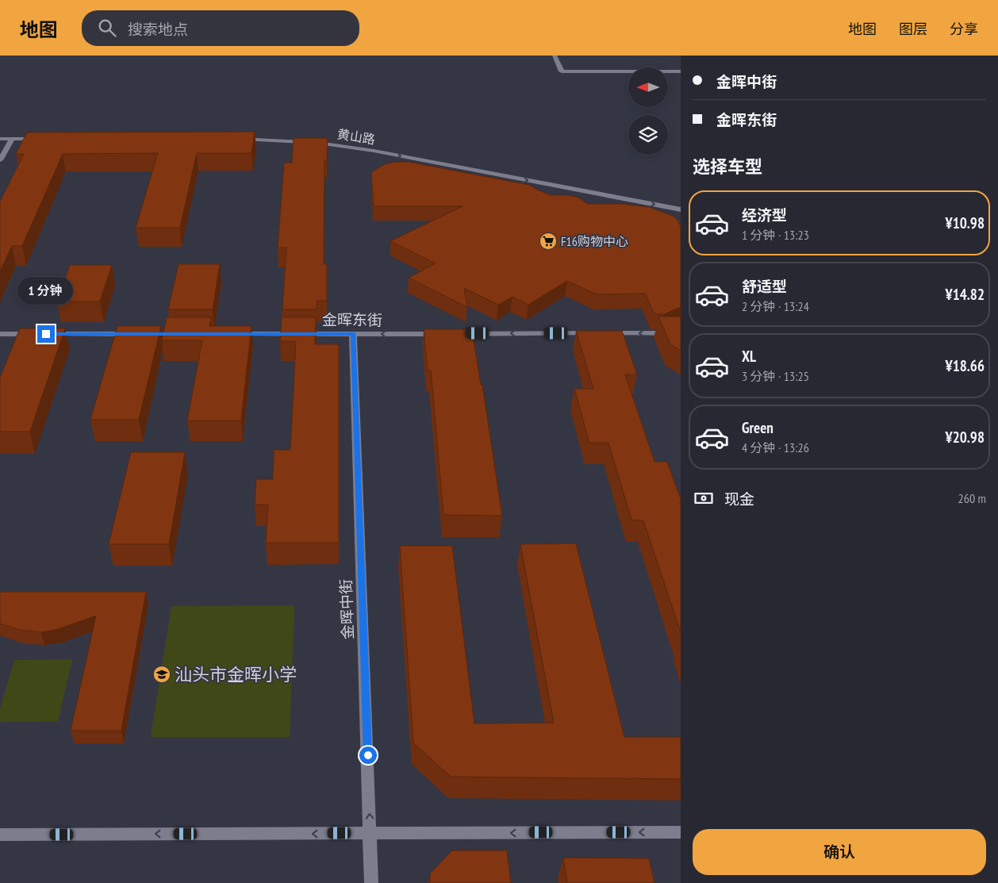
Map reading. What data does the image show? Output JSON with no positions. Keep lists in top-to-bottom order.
{
  "streets": {
    "street": ["黄山路", "金晖东街", "金晖中街"]
  },
  "crossings": [
    ["金晖东街", "金晖中街"]
  ],
  "one_way": ["金晖东街", "金晖中街"],
  "places": {
    "supermarket": ["F16购物中心"],
    "school or university": ["汕头市金晖小学"]
  },
  "north": "left",
  "page": {
    "header": "地图",
    "search": "搜索地点",
    "nav": ["地图", "图层", "分享"],
    "banner": ["金晖中街", "金晖东街"],
    "heading": "选择车型",
    "list": [
      {
        "name": "经济型",
        "note": "1 分钟 · 13:23",
        "value": "¥10.98"
      },
      {
        "name": "舒适型",
        "note": "2 分钟 · 13:24",
        "value": "¥14.82"
      },
      {
        "name": "XL",
        "note": "3 分钟 · 13:25",
        "value": "¥18.66"
      },
      {
        "name": "Green",
        "note": "4 分钟 · 13:26",
        "value": "¥20.98"
      }
    ],
    "bubble": "1 分钟",
    "pay": ["现金", "260 m"],
    "buttons": "确认"
  }
}
